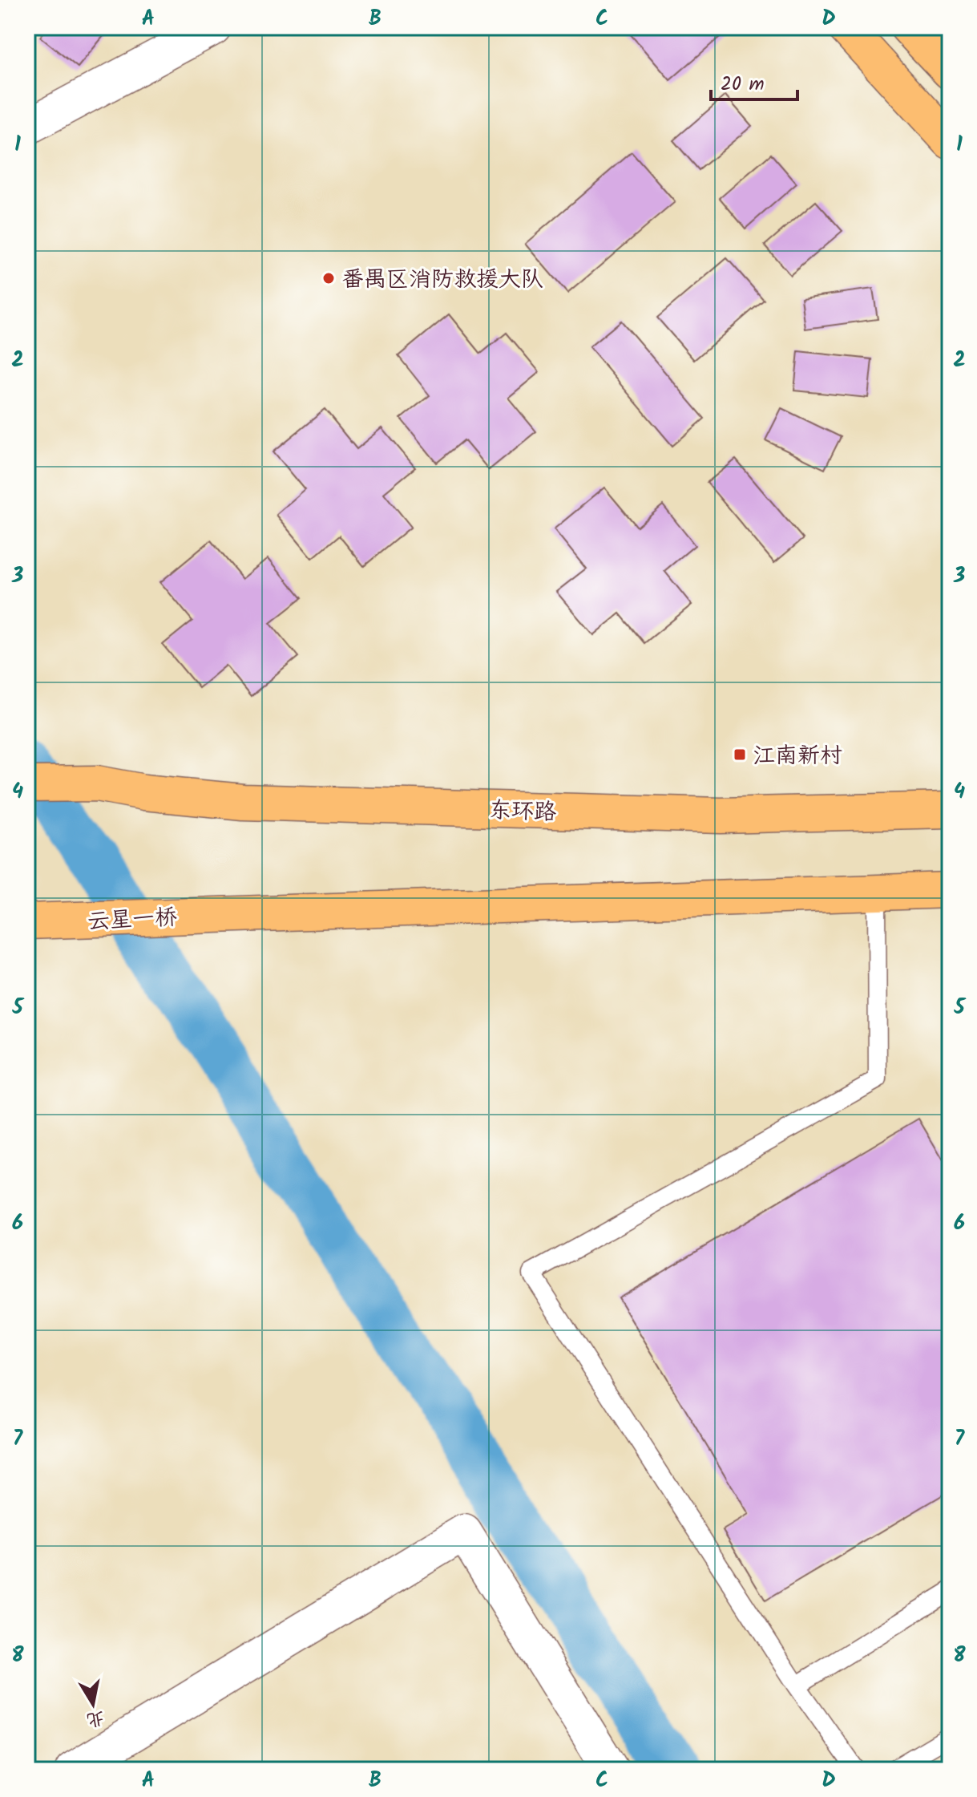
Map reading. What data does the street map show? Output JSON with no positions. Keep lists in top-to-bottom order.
{
  "streets": {
    "main road": ["东环路", "云星一桥"]
  },
  "places": {
    "other": ["番禺区消防救援大队"],
    "transit": ["江南新村"]
  },
  "scale_bar": "20 m",
  "north": "bottom",
  "grid": {
    "columns": [
      "A",
      "B",
      "C",
      "D"
    ],
    "rows": [
      "1",
      "2",
      "3",
      "4",
      "5",
      "6",
      "7",
      "8"
    ]
  }
}
